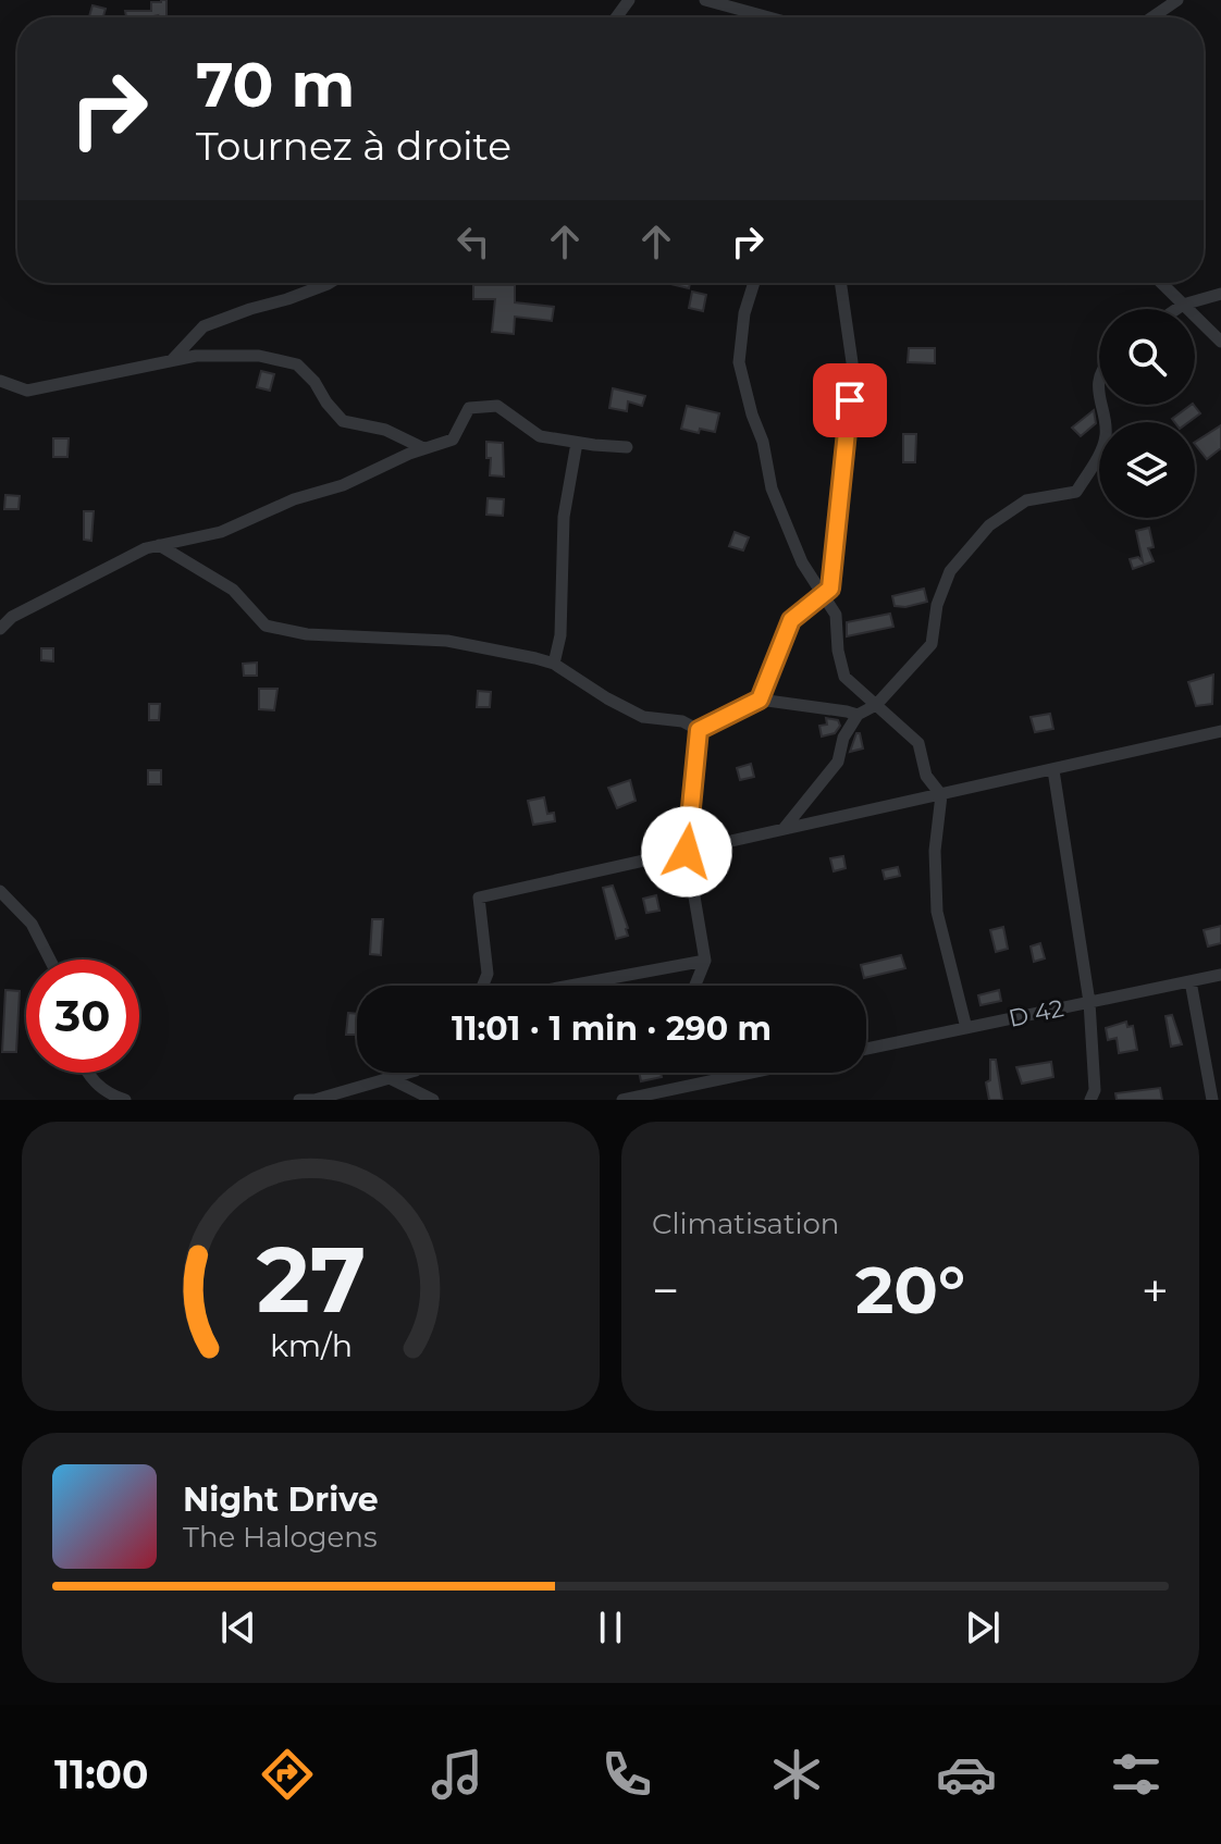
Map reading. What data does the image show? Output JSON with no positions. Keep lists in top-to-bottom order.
{
  "streets": {
    "street": ["D 42"]
  },
  "page": {
    "turn": ["70 m", "Tournez à droite"],
    "limit": "30",
    "trip": "11:01 · 1 min · 290 m",
    "tile": "Climatisation",
    "heat": ["−", "20°", "+"],
    "song": ["Night Drive", "The Halogens"],
    "tabs": "11:00",
    "gauge": ["27", "km/h"]
  }
}
